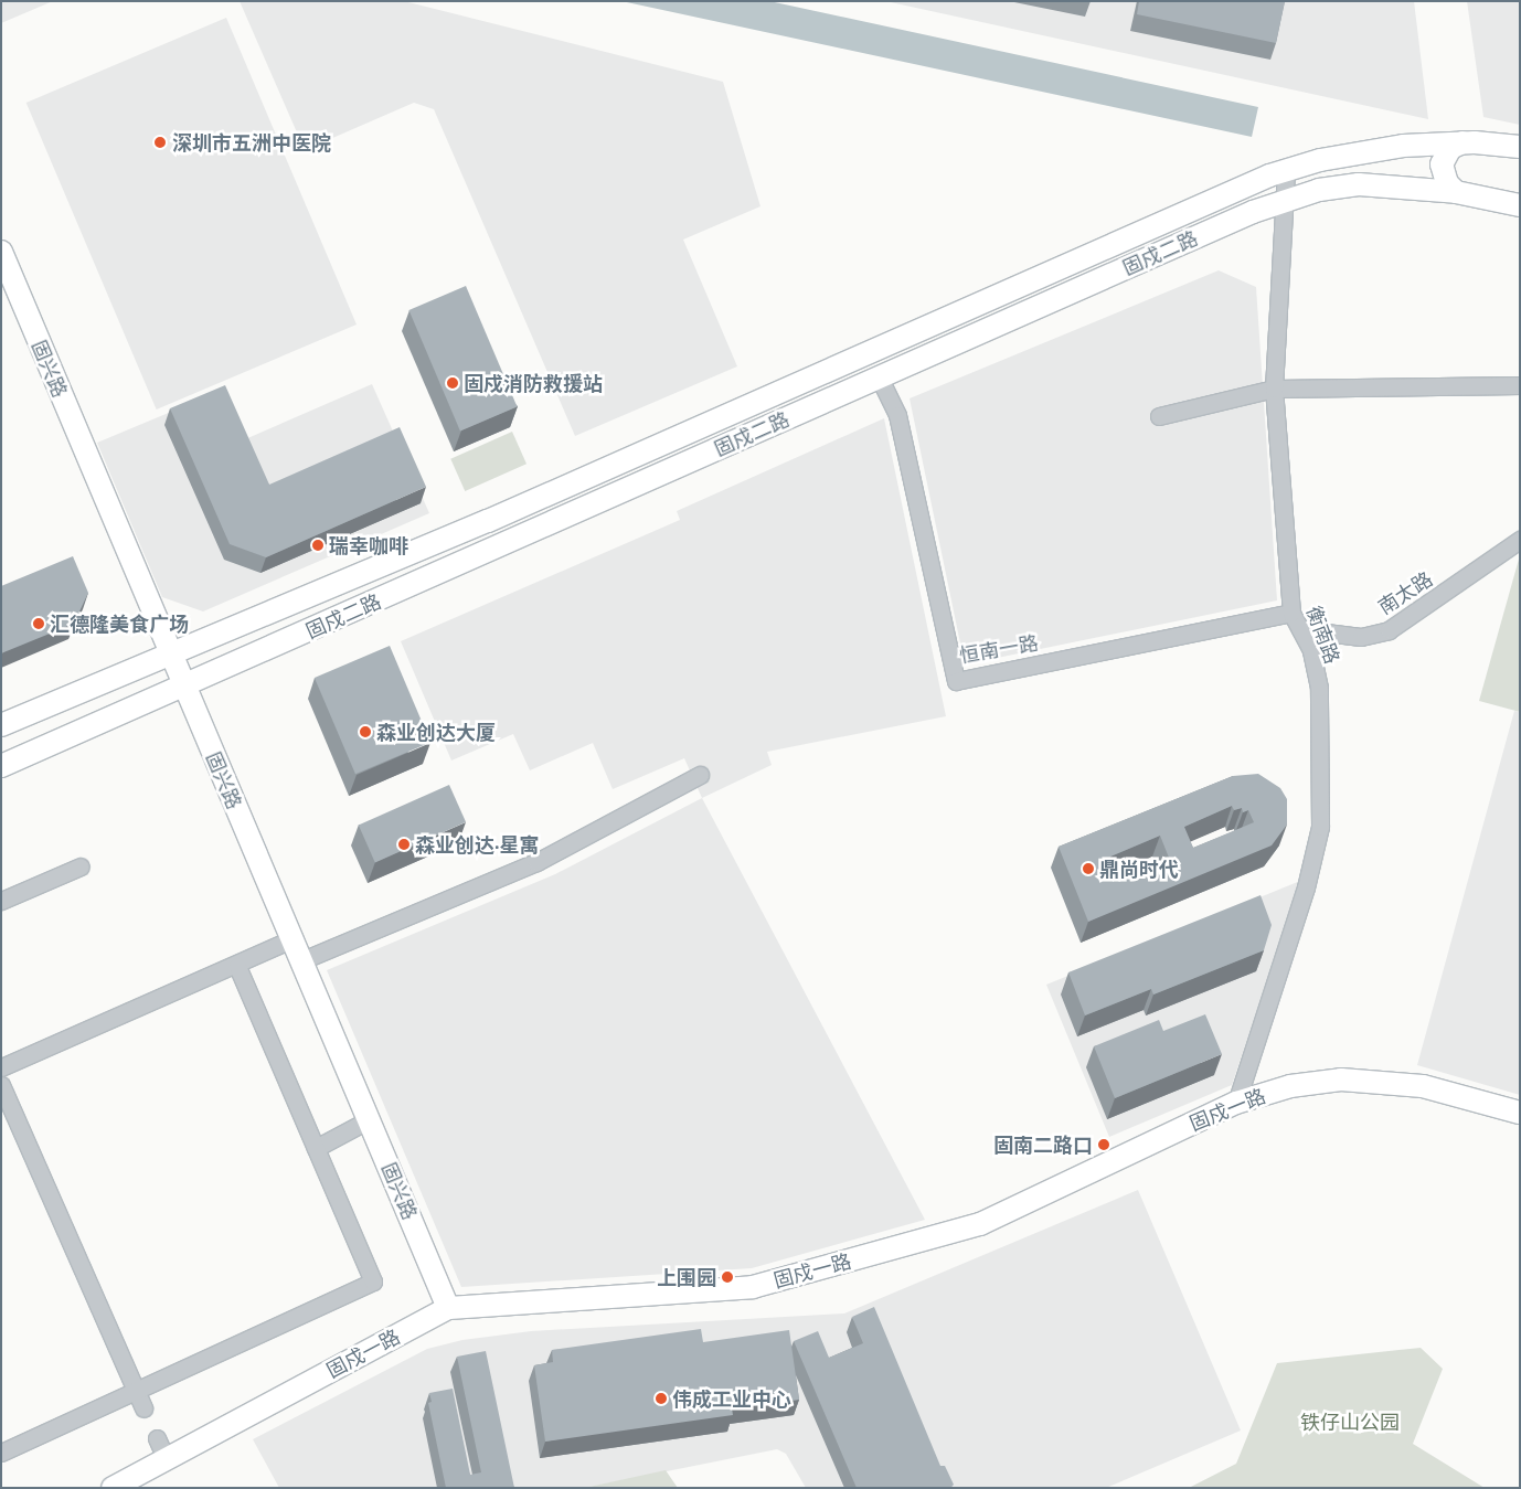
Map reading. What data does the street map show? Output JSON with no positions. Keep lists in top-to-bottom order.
{
  "streets": {
    "street": [
      "固戍二路",
      "固兴路",
      "南太路",
      "衡南路",
      "恒南一路",
      "固戍一路"
    ]
  },
  "crossings": [
    ["固戍二路", "固兴路"],
    ["固戍二路", "衡南路"],
    ["固戍二路", "恒南一路"],
    ["固兴路", "固戍一路"],
    ["南太路", "衡南路"],
    ["衡南路", "恒南一路"],
    ["衡南路", "固戍一路"]
  ],
  "parks": ["铁仔山公园"],
  "places": [
    "深圳市五洲中医院",
    "固戍消防救援站",
    "瑞幸咖啡",
    "汇德隆美食广场",
    "森业创达大厦",
    "森业创达·星寓",
    "鼎尚时代",
    "固南二路口",
    "上围园",
    "伟成工业中心"
  ]
}
